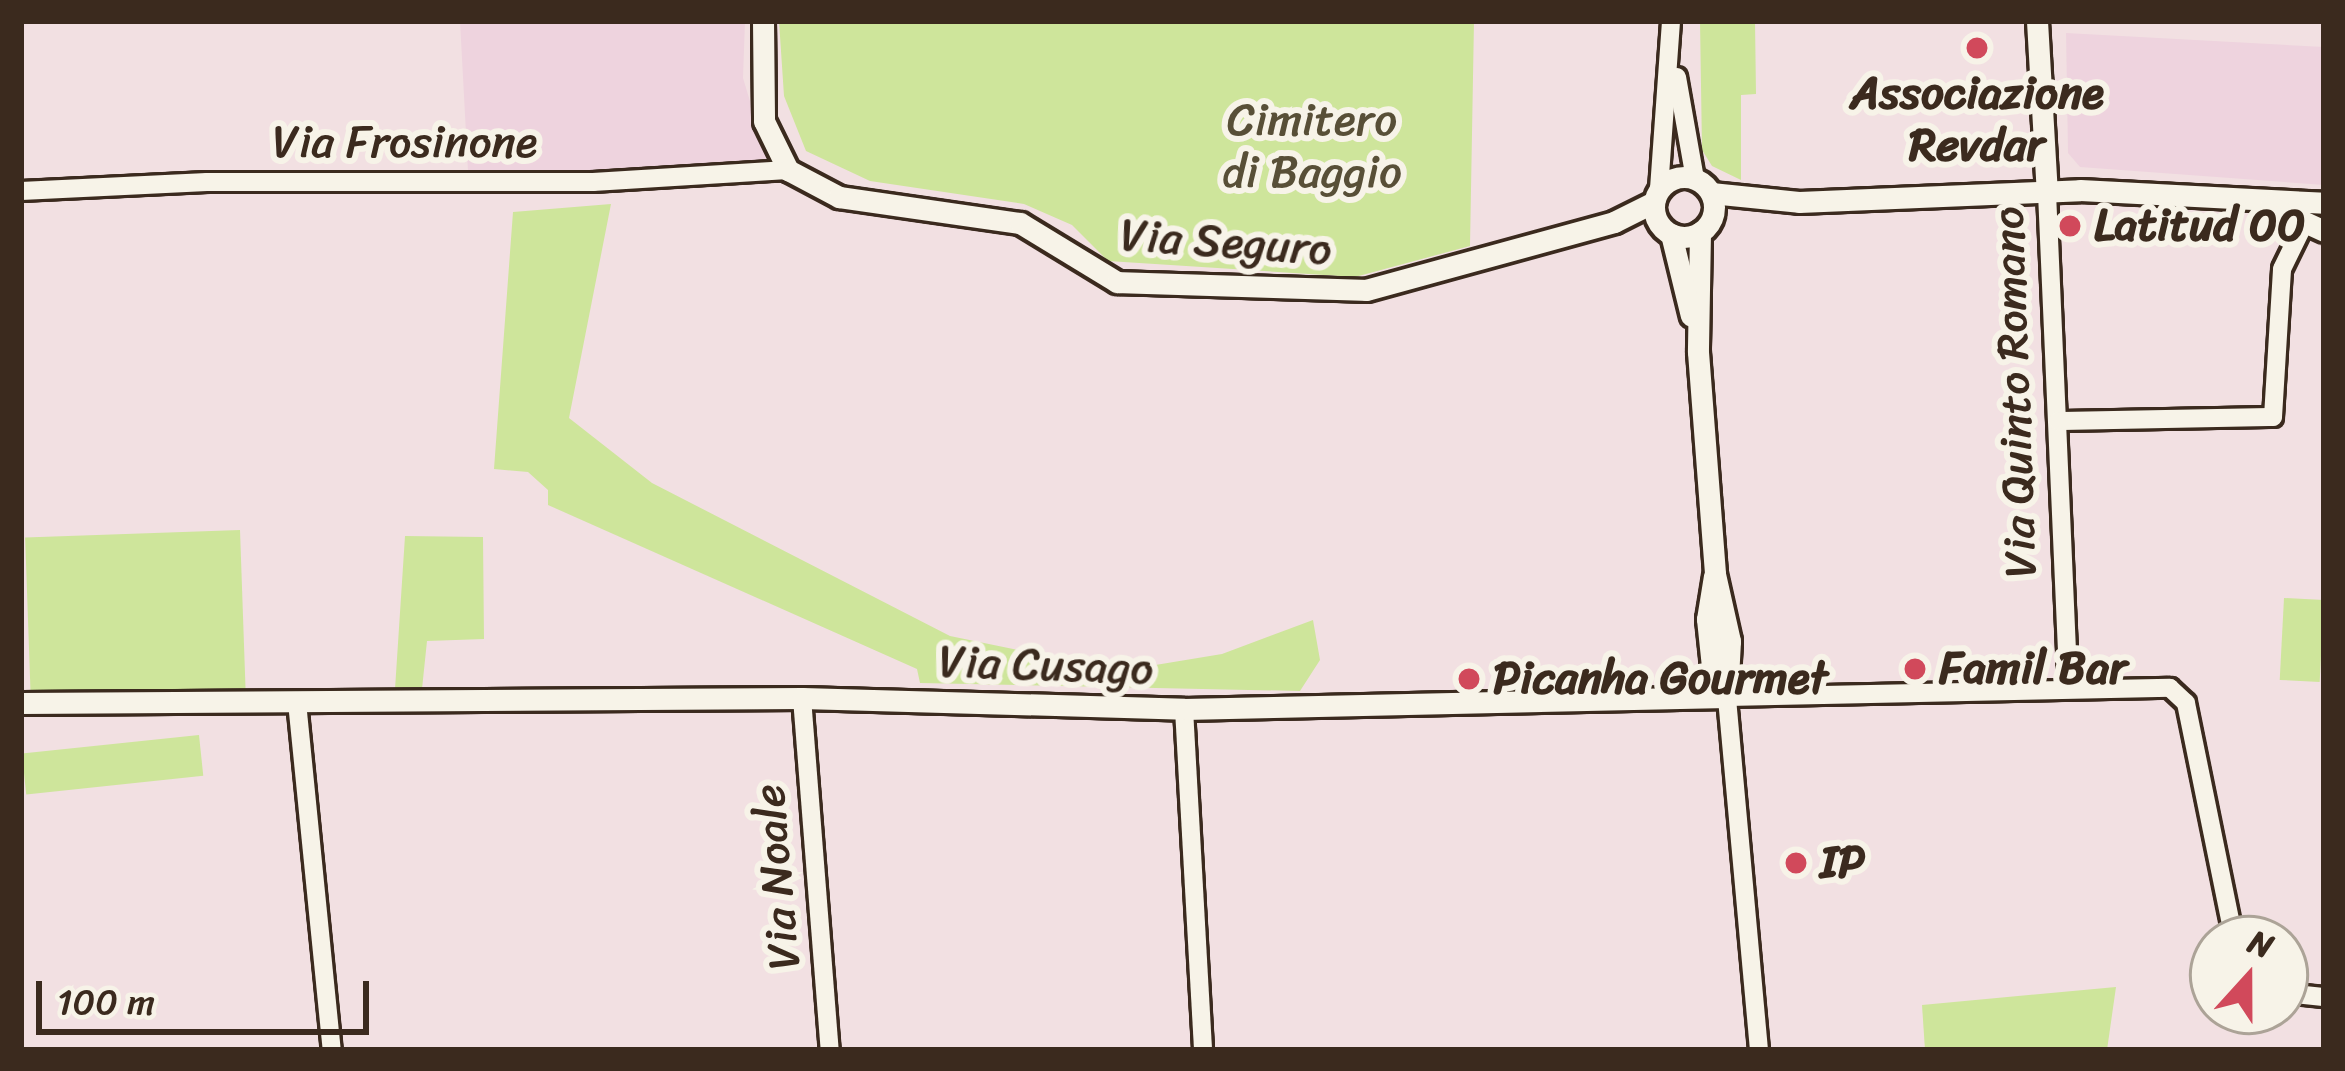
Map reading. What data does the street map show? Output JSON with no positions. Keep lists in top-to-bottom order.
{
  "streets": {
    "street": [
      "Via Frosinone",
      "Via Seguro",
      "Via Quinto Romano",
      "Via Cusago",
      "Via Noale"
    ]
  },
  "crossings": [
    ["Via Frosinone", "Via Seguro"],
    ["Via Quinto Romano", "Via Cusago"],
    ["Via Cusago", "Via Noale"]
  ],
  "parks": ["Cimitero di Baggio"],
  "places": [
    "Associazione Revdar",
    "Latitud 00",
    "Famil Bar",
    "Picanha Gourmet",
    "IP"
  ],
  "scale_bar": "100 m",
  "north": "top"
}
